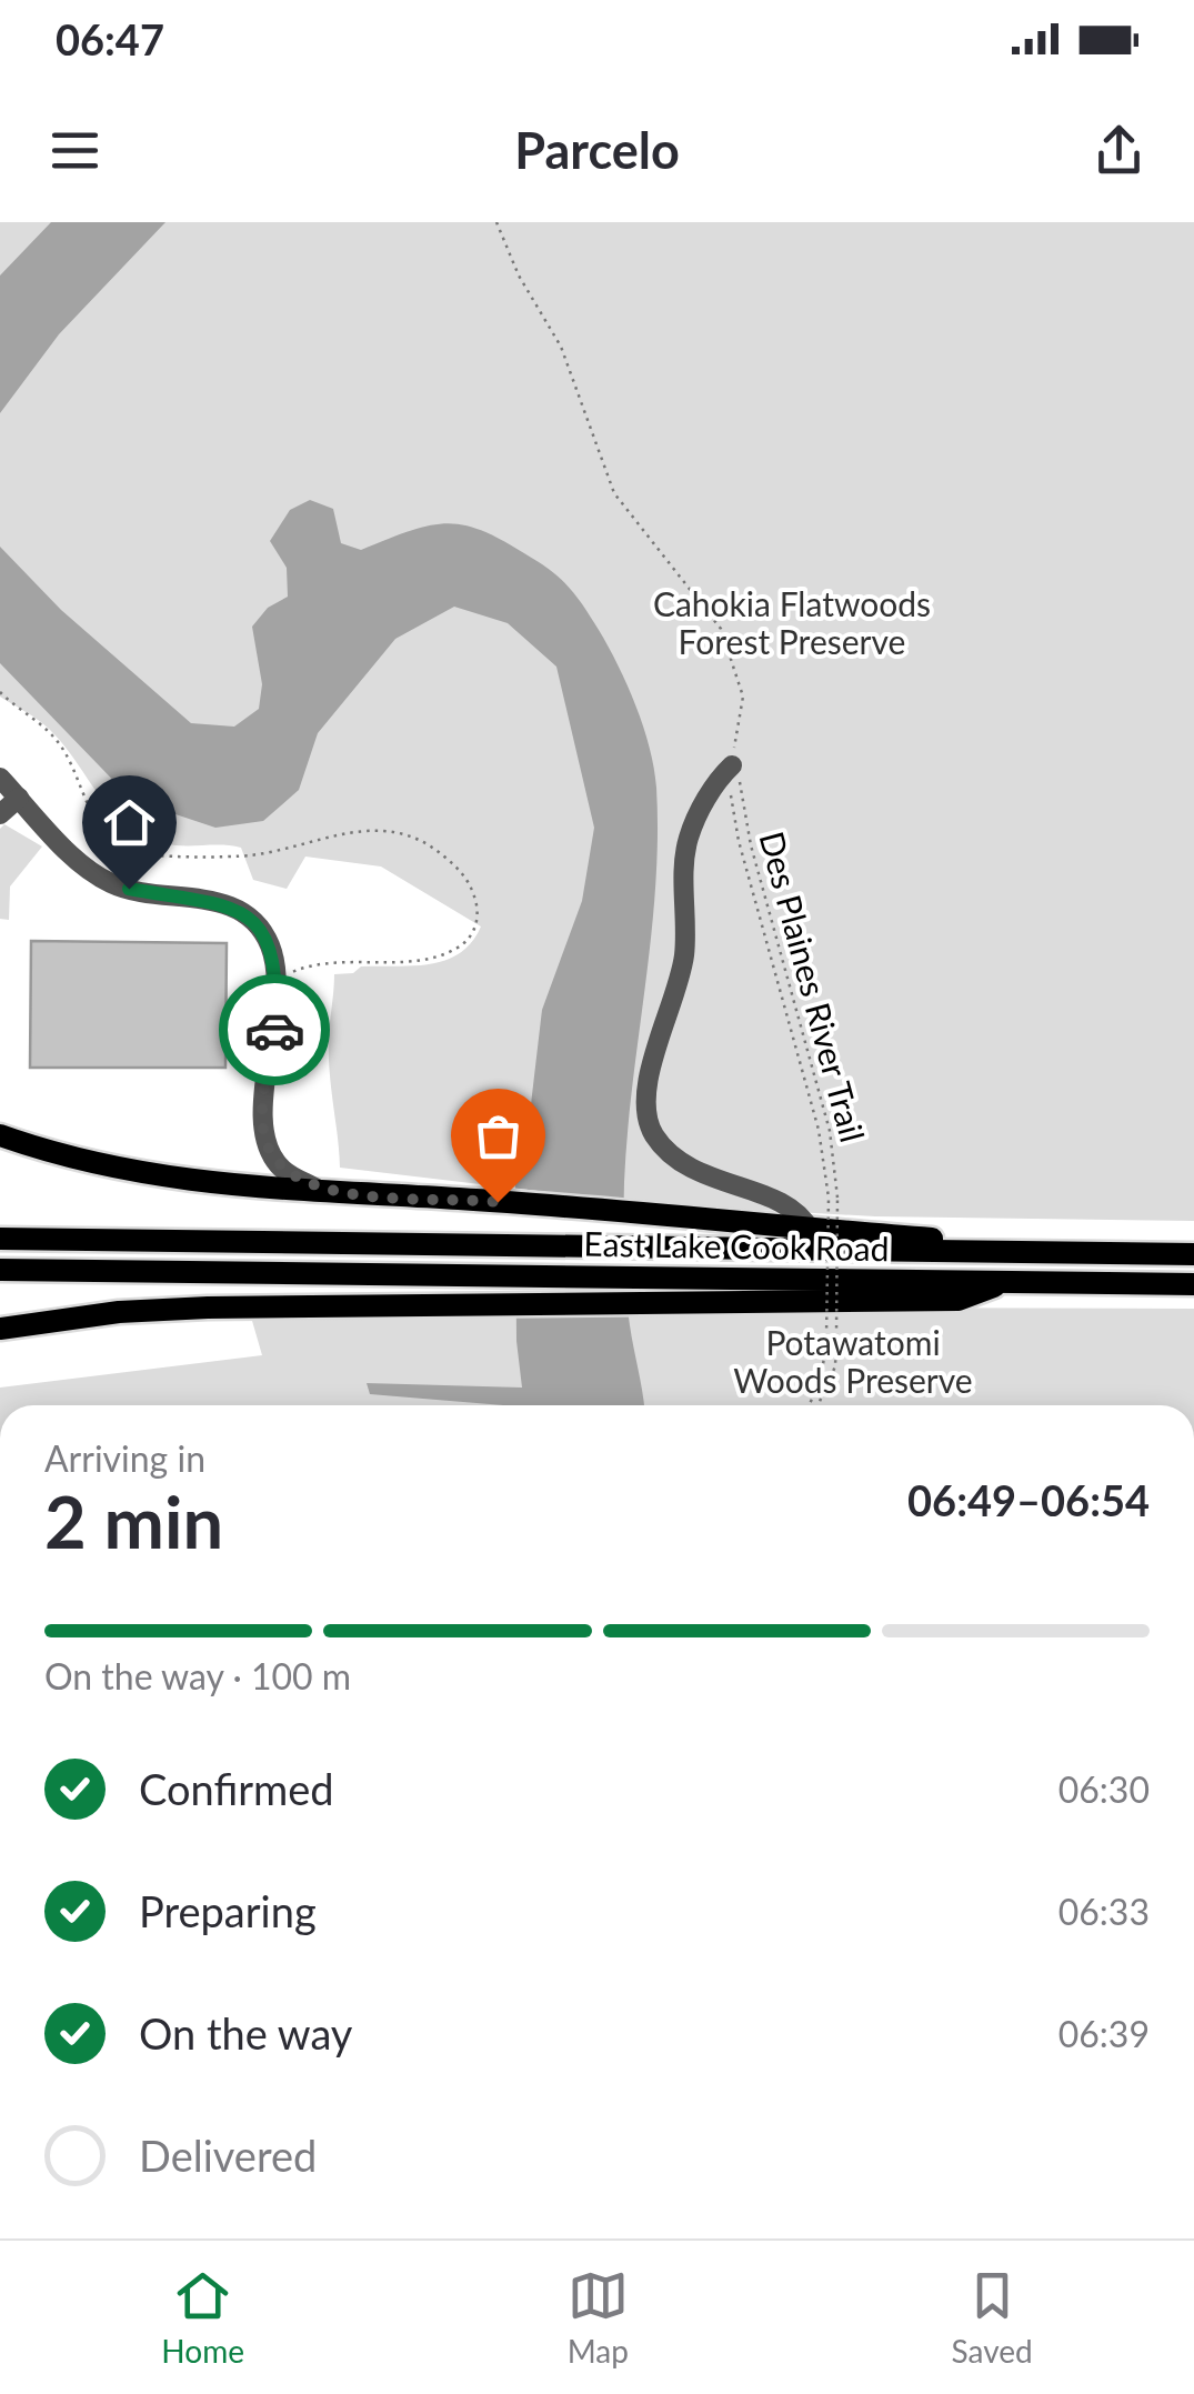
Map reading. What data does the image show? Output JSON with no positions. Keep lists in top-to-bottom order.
{
  "streets": {
    "main road": ["East Lake Cook Road"],
    "path": ["Des Plaines River Trail"]
  },
  "parks": ["Cahokia Flatwoods Forest Preserve", "Potawatomi Woods Preserve"],
  "page": {
    "status": "06:47",
    "header": "Parcelo",
    "heading": ["2 min", "Arriving in", "06:49–06:54"],
    "bar": "On the way · 100 m",
    "list": [
      ["Confirmed", "06:30"],
      ["Preparing", "06:33"],
      ["On the way", "06:39"],
      "Delivered"
    ],
    "tabs": ["Home", "Map", "Saved"]
  }
}
